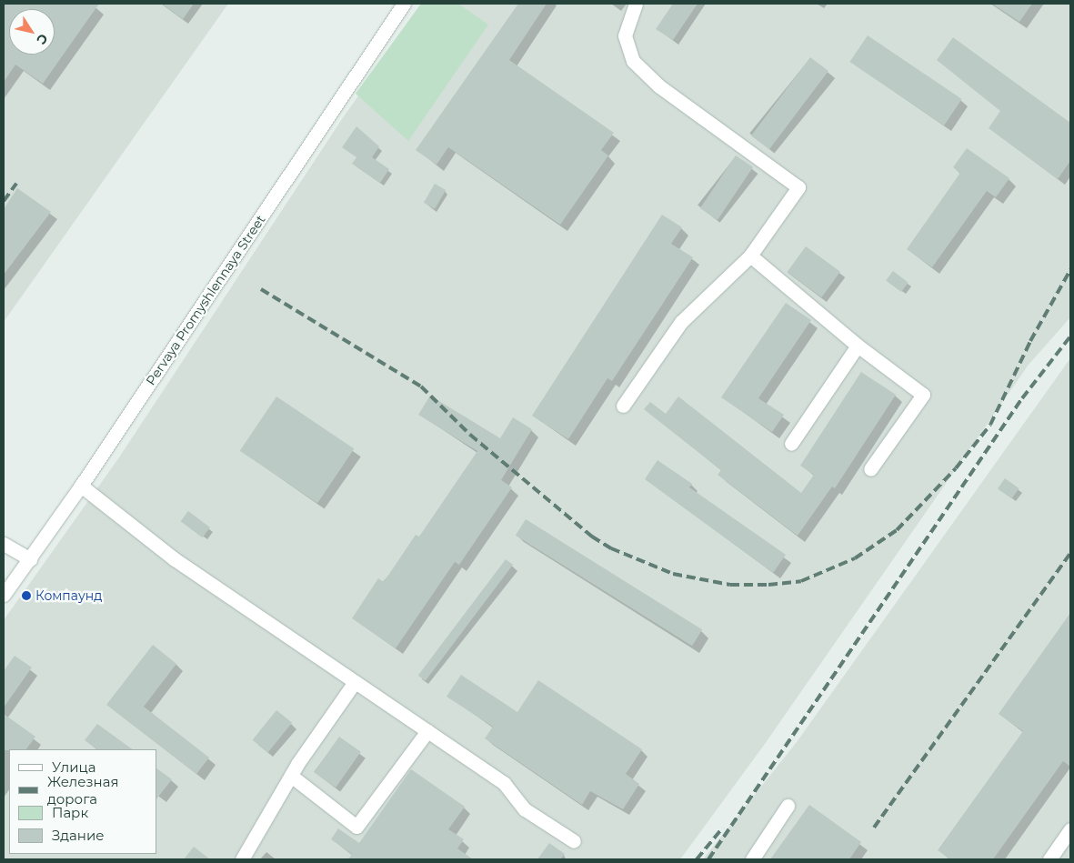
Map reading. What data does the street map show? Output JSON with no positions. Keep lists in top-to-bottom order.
{
  "streets": {
    "street": ["Pervaya Promyshlennaya Street"]
  },
  "places": ["Компаунд"],
  "legend": [
    "Улица",
    "Железная дорога",
    "Парк",
    "Здание"
  ],
  "north": "bottom right"
}
